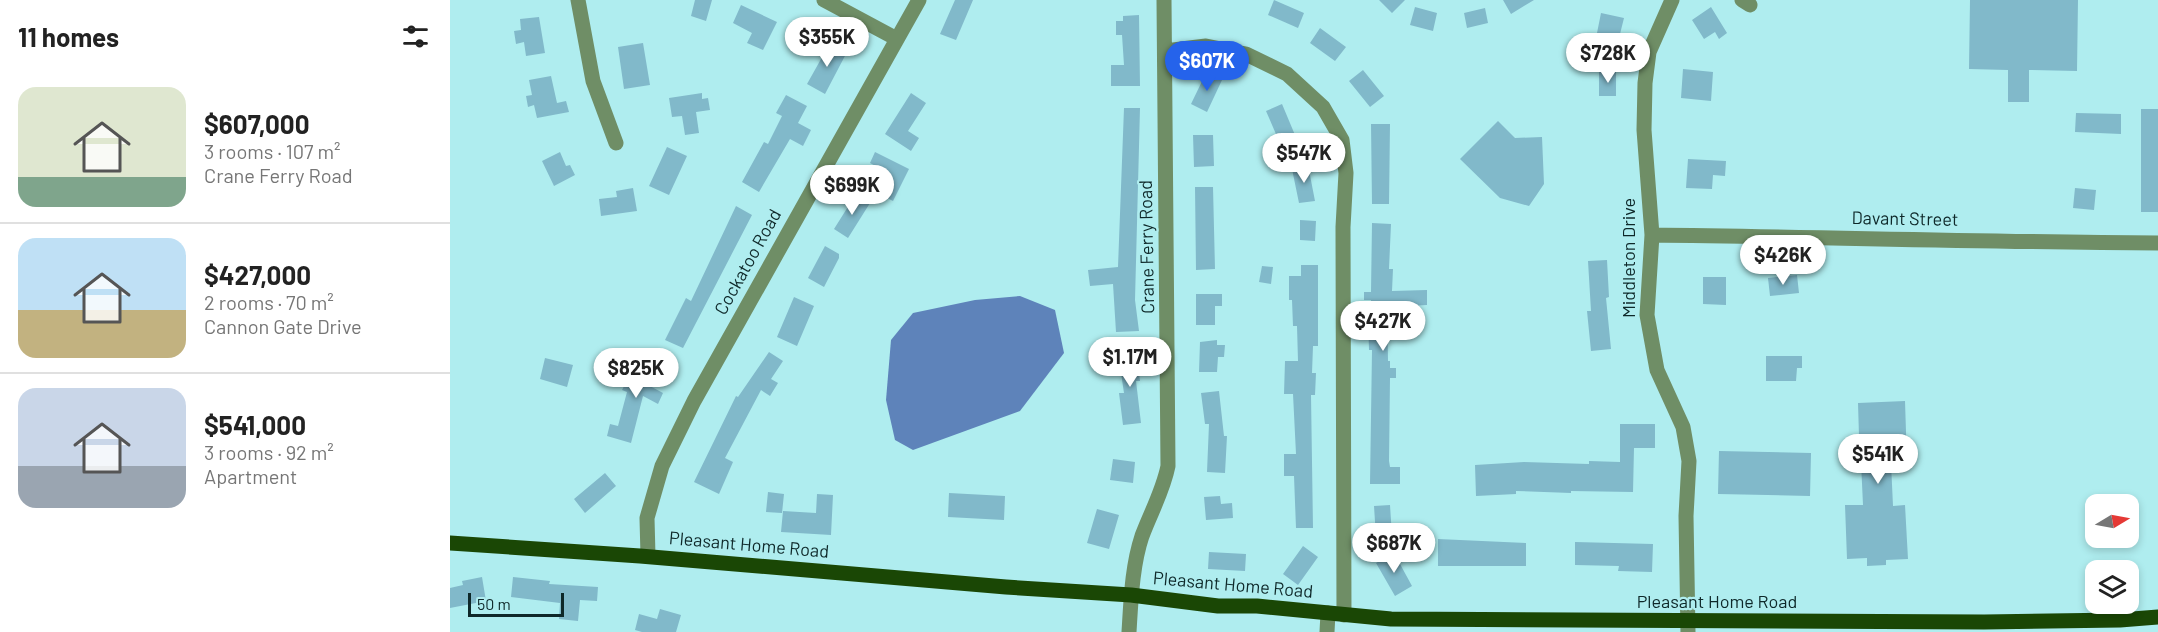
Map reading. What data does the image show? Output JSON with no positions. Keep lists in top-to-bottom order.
{
  "streets": {
    "main road": ["Pleasant Home Road"],
    "street": [
      "Davant Street",
      "Crane Ferry Road",
      "Middleton Drive",
      "Cockatoo Road"
    ]
  },
  "crossings": [
    ["Davant Street", "Middleton Drive"],
    ["Crane Ferry Road", "Pleasant Home Road"],
    ["Middleton Drive", "Pleasant Home Road"],
    ["Cockatoo Road", "Pleasant Home Road"]
  ],
  "scale_bar": "50 m",
  "north": "right",
  "page": {
    "heading": "11 homes",
    "price": [
      "$355K",
      "$728K",
      "$607K",
      "$547K",
      "$699K",
      "$426K",
      "$427K",
      "$1.17M",
      "$825K",
      "$541K",
      "$687K"
    ],
    "list": [
      {
        "name": "$607,000",
        "note": "3 rooms · 107 m² · Crane Ferry Road"
      },
      {
        "name": "$427,000",
        "note": "2 rooms · 70 m² · Cannon Gate Drive"
      },
      {
        "name": "$541,000",
        "note": "3 rooms · 92 m² · Apartment"
      }
    ],
    "scale": "50 m"
  }
}
